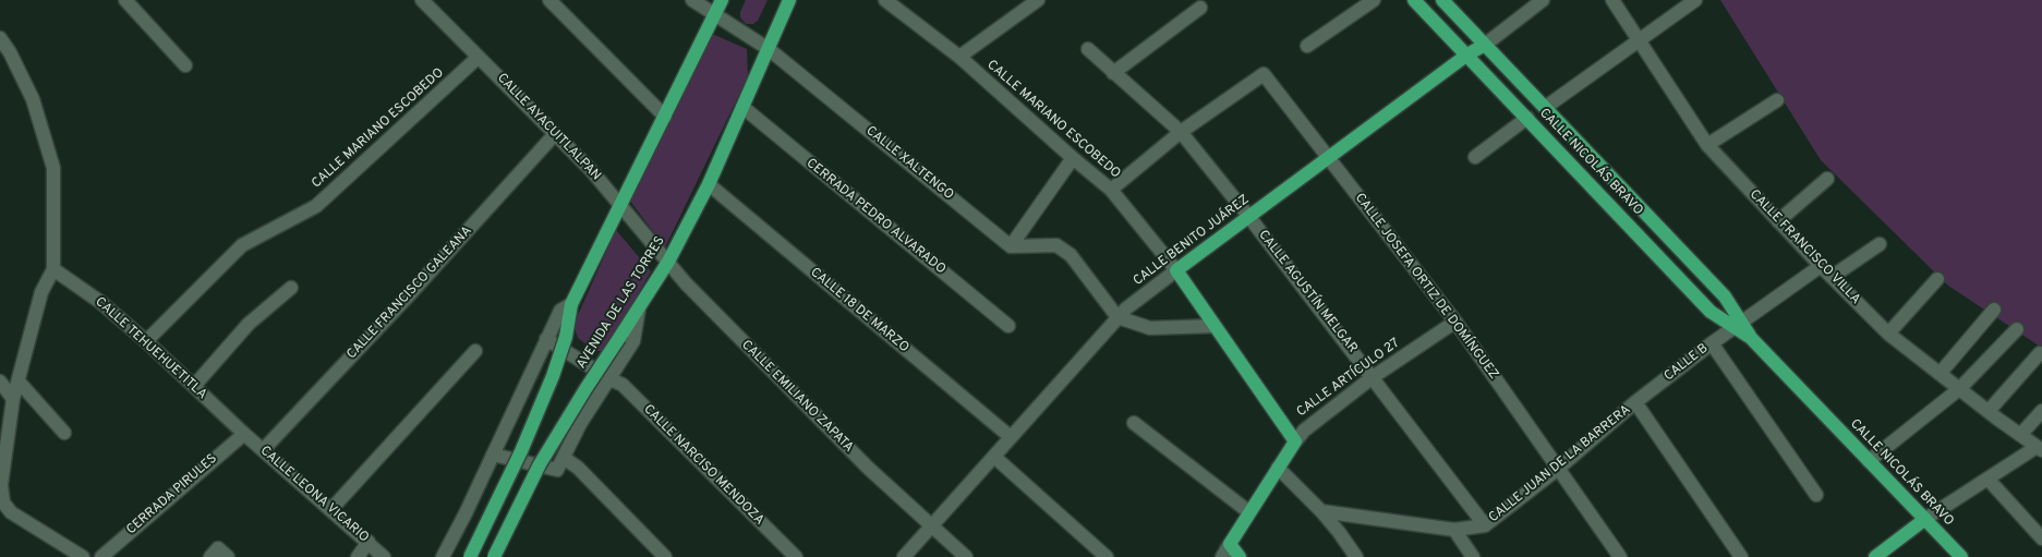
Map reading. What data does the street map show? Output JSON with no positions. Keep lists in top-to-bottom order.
{
  "streets": {
    "main road": [
      "CALLE MARIANO ESCOBEDO",
      "CALLE NICOLÁS BRAVO",
      "CALLE BENITO JUÁREZ",
      "AVENIDA DE LAS TORRES",
      "CALLE ARTÍCULO 27"
    ],
    "street": [
      "CALLE AYACUITLALPAN",
      "CALLE XALTENGO",
      "CERRADA PEDRO ALVARADO",
      "CALLE FRANCISCO VILLA",
      "CALLE JOSEFA ORTIZ DE DOMÍNGUEZ",
      "CALLE AGUSTÍN MELGAR",
      "CALLE FRANCISCO GALEANA",
      "CALLE 18 DE MARZO",
      "CALLE TEHUEHUETITLA",
      "CALLE B",
      "CALLE EMILIANO ZAPATA",
      "CALLE JUAN DE LA BARRERA",
      "CALLE NARCISO MENDOZA",
      "CERRADA PIRULES",
      "CALLE LEONA VICARIO"
    ]
  },
  "crossings": [
    ["CALLE MARIANO ESCOBEDO", "CALLE AYACUITLALPAN"],
    ["CALLE MARIANO ESCOBEDO", "CALLE BENITO JUÁREZ"],
    ["CALLE MARIANO ESCOBEDO", "CALLE TEHUEHUETITLA"],
    ["CALLE MARIANO ESCOBEDO", "CALLE ARTÍCULO 27"],
    ["CALLE AYACUITLALPAN", "CALLE FRANCISCO GALEANA"],
    ["CALLE AYACUITLALPAN", "AVENIDA DE LAS TORRES"],
    ["CALLE AYACUITLALPAN", "CALLE EMILIANO ZAPATA"],
    ["CALLE NICOLÁS BRAVO", "CALLE BENITO JUÁREZ"],
    ["CALLE NICOLÁS BRAVO", "CALLE B"],
    ["CALLE XALTENGO", "AVENIDA DE LAS TORRES"],
    ["CERRADA PEDRO ALVARADO", "AVENIDA DE LAS TORRES"],
    ["CALLE BENITO JUÁREZ", "CALLE JOSEFA ORTIZ DE DOMÍNGUEZ"],
    ["CALLE BENITO JUÁREZ", "CALLE AGUSTÍN MELGAR"],
    ["CALLE BENITO JUÁREZ", "CALLE 18 DE MARZO"],
    ["CALLE BENITO JUÁREZ", "CALLE EMILIANO ZAPATA"],
    ["CALLE FRANCISCO VILLA", "CALLE B"],
    ["CALLE JOSEFA ORTIZ DE DOMÍNGUEZ", "CALLE AGUSTÍN MELGAR"],
    ["CALLE JOSEFA ORTIZ DE DOMÍNGUEZ", "CALLE ARTÍCULO 27"],
    ["CALLE JOSEFA ORTIZ DE DOMÍNGUEZ", "CALLE JUAN DE LA BARRERA"],
    ["CALLE AGUSTÍN MELGAR", "CALLE ARTÍCULO 27"],
    ["CALLE AGUSTÍN MELGAR", "CALLE JUAN DE LA BARRERA"],
    ["CALLE FRANCISCO GALEANA", "CALLE LEONA VICARIO"],
    ["AVENIDA DE LAS TORRES", "CALLE 18 DE MARZO"],
    ["AVENIDA DE LAS TORRES", "CALLE EMILIANO ZAPATA"],
    ["CALLE TEHUEHUETITLA", "CERRADA PIRULES"],
    ["CALLE TEHUEHUETITLA", "CALLE LEONA VICARIO"],
    ["CALLE B", "CALLE JUAN DE LA BARRERA"],
    ["CERRADA PIRULES", "CALLE LEONA VICARIO"]
  ]
}
